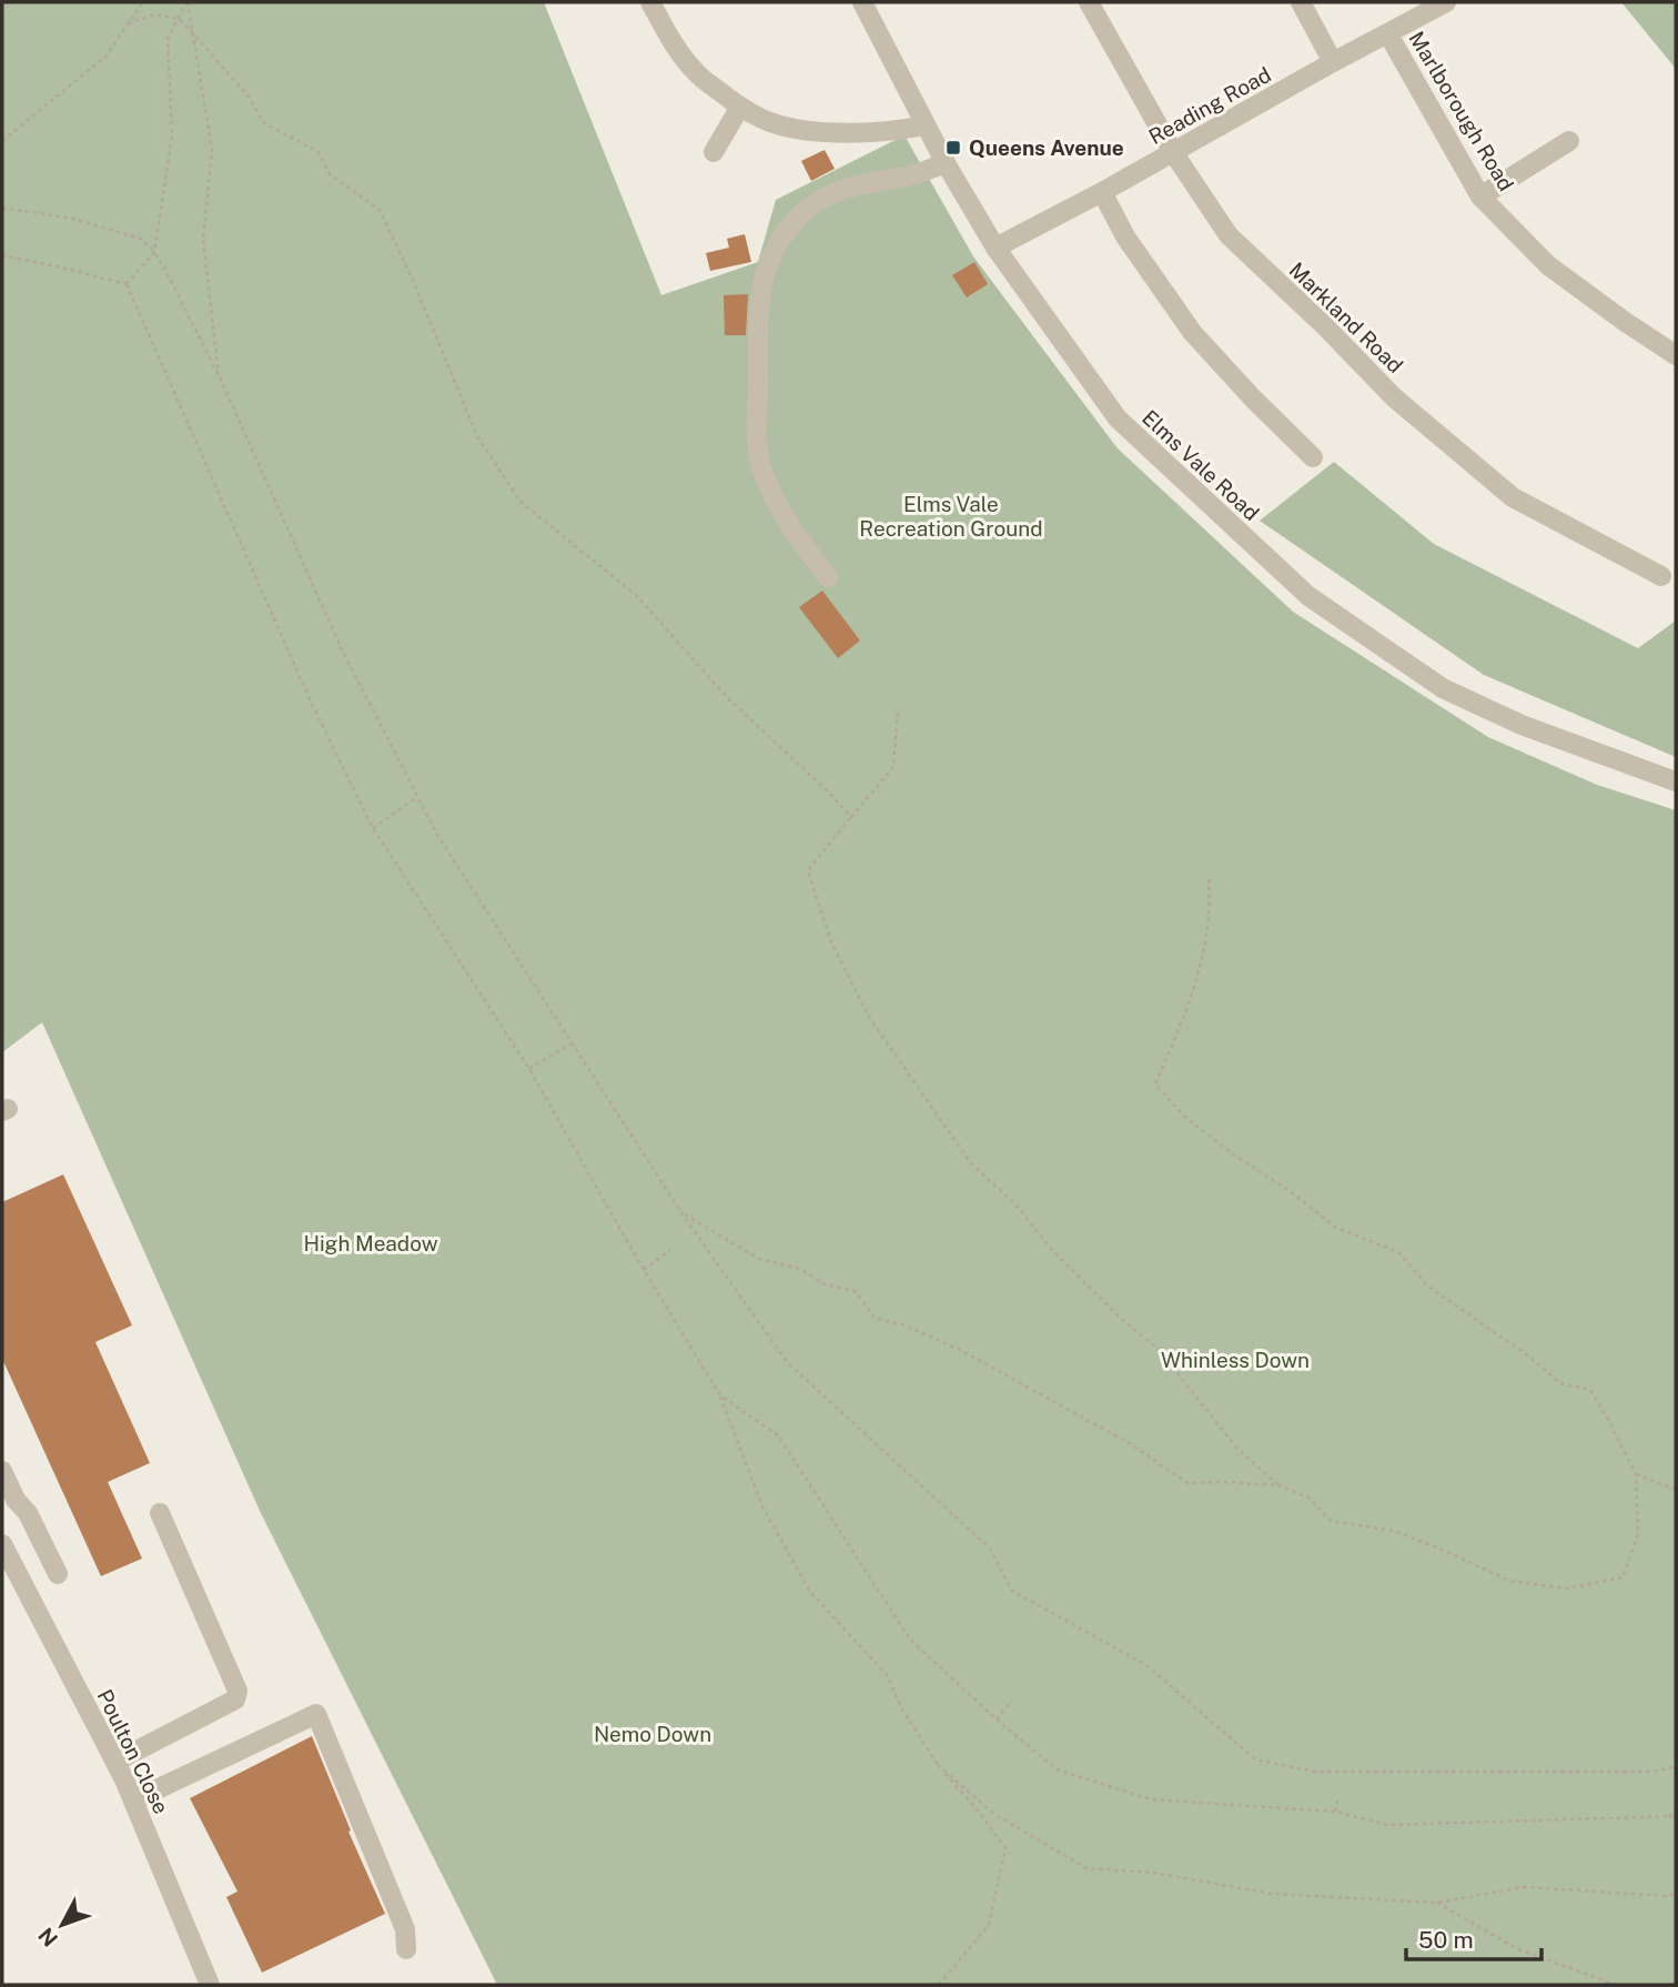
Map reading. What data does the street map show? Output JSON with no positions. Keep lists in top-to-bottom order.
{
  "streets": {
    "street": [
      "Reading Road",
      "Marlborough Road",
      "Markland Road",
      "Elms Vale Road",
      "Poulton Close"
    ]
  },
  "crossings": [
    ["Reading Road", "Marlborough Road"],
    ["Reading Road", "Markland Road"],
    ["Reading Road", "Elms Vale Road"]
  ],
  "parks": [
    "Elms Vale Recreation Ground",
    "High Meadow",
    "Whinless Down",
    "Nemo Down"
  ],
  "places": {
    "transit": ["Queens Avenue"]
  },
  "scale_bar": "50 m",
  "north": "bottom left"
}
